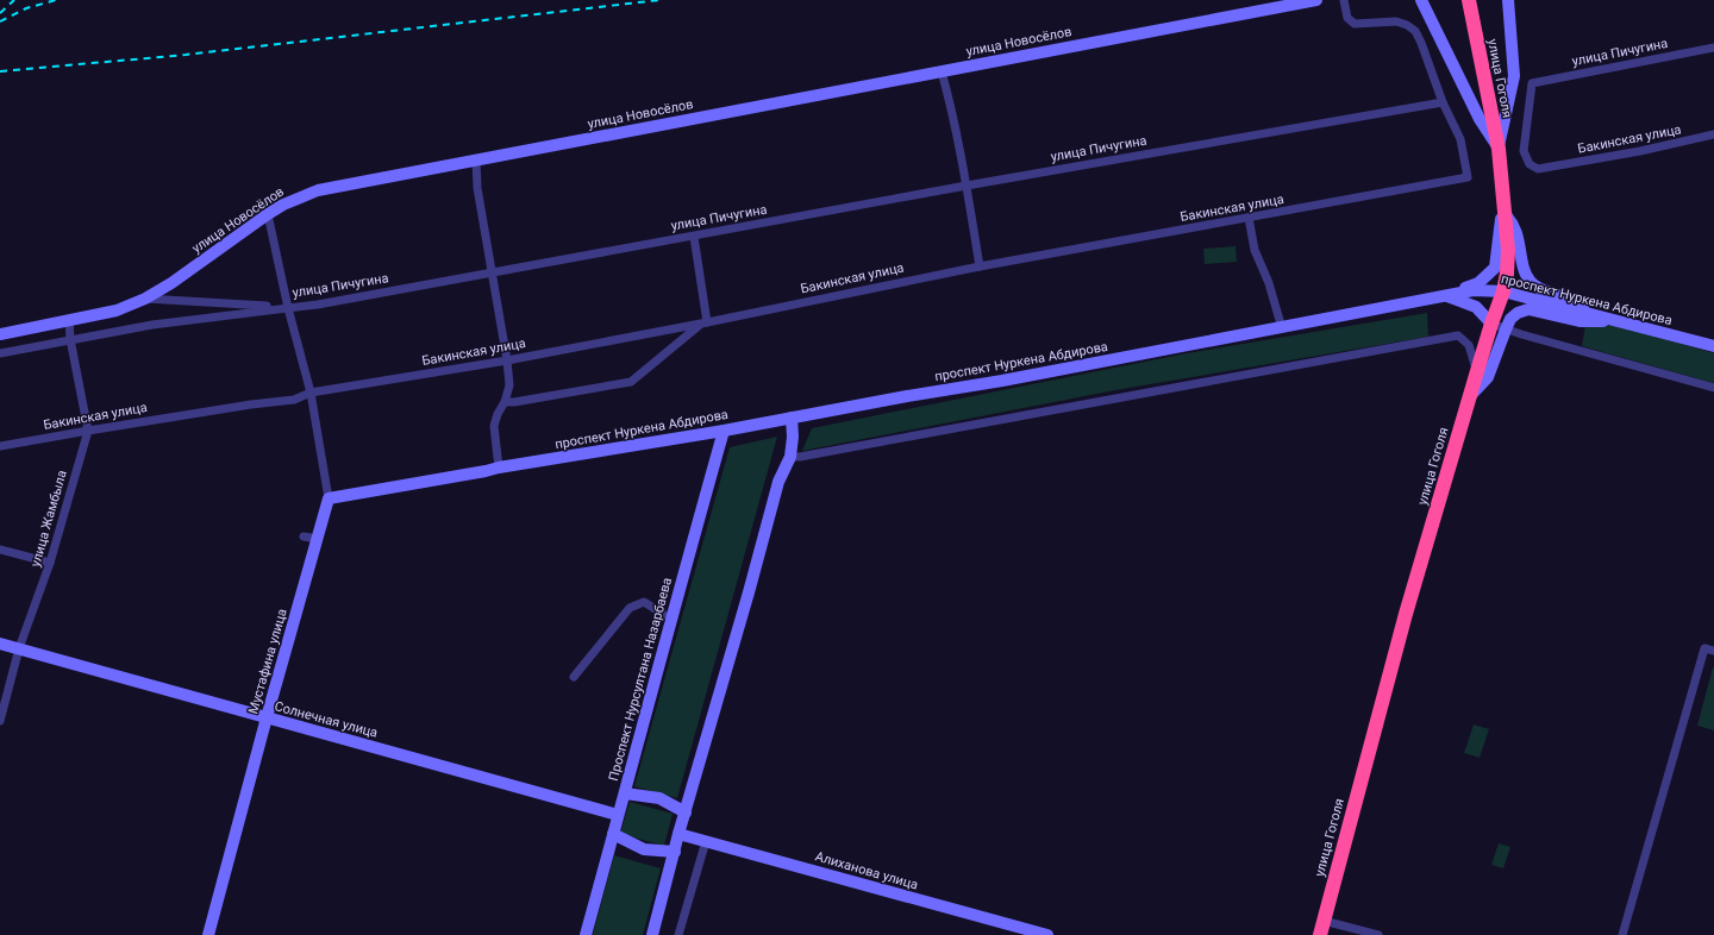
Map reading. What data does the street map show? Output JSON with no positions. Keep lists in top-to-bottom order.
{
  "streets": {
    "highway": ["улица Гоголя"],
    "main road": [
      "улица Новосёлов",
      "проспект Нуркена Абдирова",
      "Мустафина улица",
      "Проспект Нурсултана Назарбаева",
      "Солнечная улица",
      "Алиханова улица"
    ],
    "street": ["улица Пичугина", "Бакинская улица", "улица Жамбыла"]
  },
  "crossings": [
    ["улица Новосёлов", "улица Жамбыла"],
    ["улица Новосёлов", "Мустафина улица"],
    ["улица Пичугина", "Бакинская улица"],
    ["улица Пичугина", "улица Жамбыла"],
    ["улица Пичугина", "Мустафина улица"],
    ["улица Гоголя", "проспект Нуркена Абдирова"],
    ["Бакинская улица", "улица Жамбыла"],
    ["Бакинская улица", "Мустафина улица"],
    ["проспект Нуркена Абдирова", "Мустафина улица"],
    ["проспект Нуркена Абдирова", "Проспект Нурсултана Назарбаева"],
    ["улица Жамбыла", "Солнечная улица"],
    ["Мустафина улица", "Солнечная улица"],
    ["Проспект Нурсултана Назарбаева", "Солнечная улица"]
  ]
}
